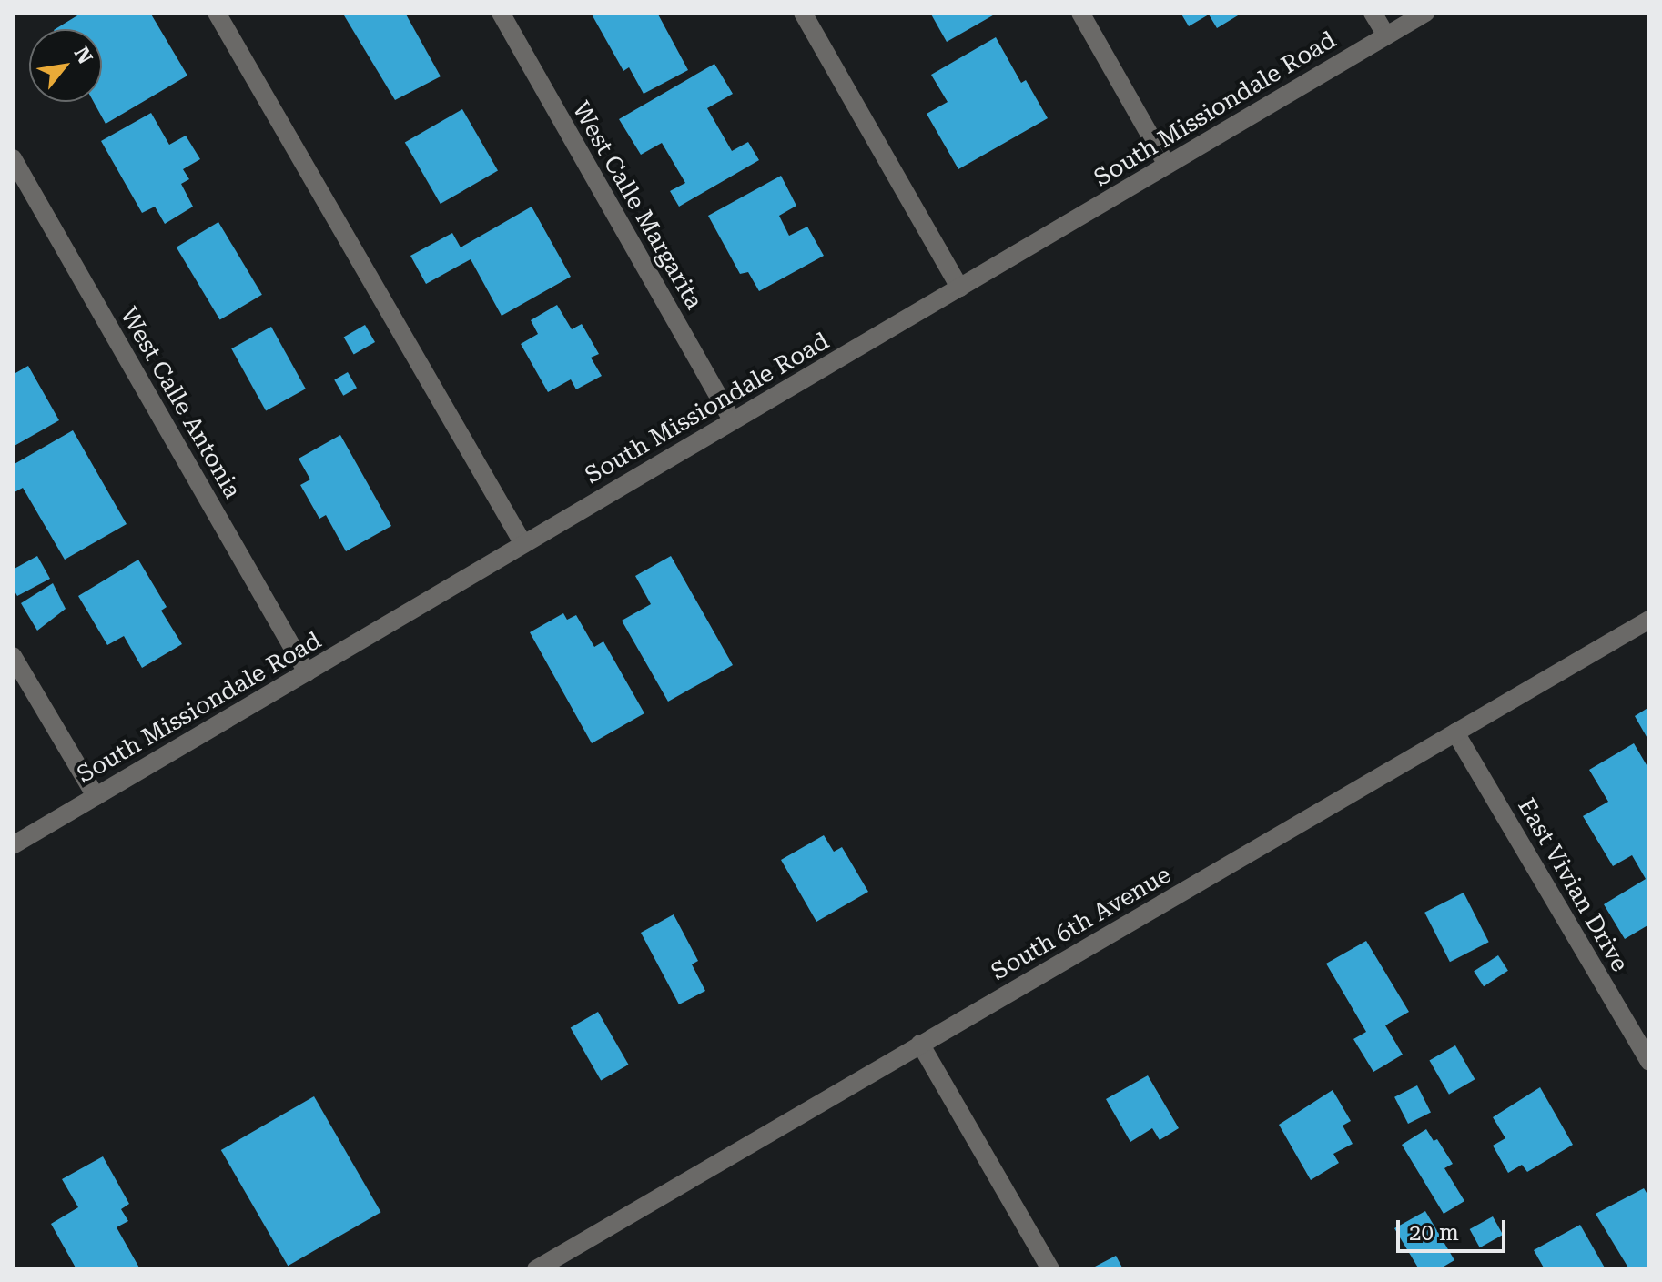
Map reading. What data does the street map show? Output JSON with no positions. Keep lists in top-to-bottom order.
{
  "streets": {
    "street": [
      "South Missiondale Road",
      "West Calle Margarita",
      "West Calle Antonia",
      "East Vivian Drive",
      "South 6th Avenue"
    ]
  },
  "crossings": [
    ["South Missiondale Road", "West Calle Margarita"],
    ["South Missiondale Road", "West Calle Antonia"],
    ["East Vivian Drive", "South 6th Avenue"]
  ],
  "scale_bar": "20 m",
  "north": "top right"
}
